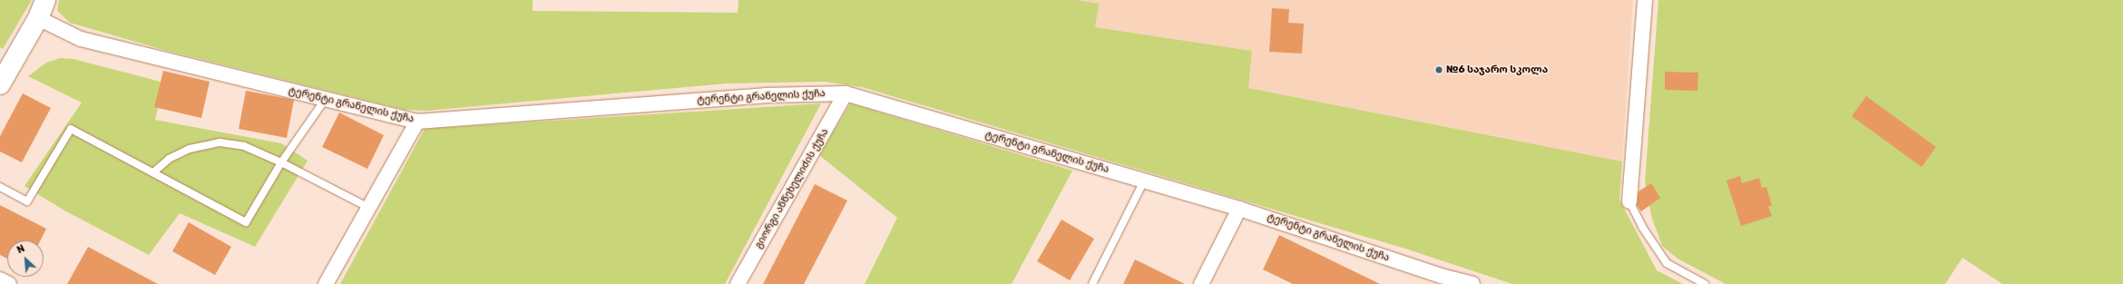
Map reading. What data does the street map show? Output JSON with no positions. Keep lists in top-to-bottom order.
{
  "streets": {
    "street": ["ტერენტი გრანელის ქუჩა", "გიორგი ანწეხელიძის ქუჩა"]
  },
  "crossings": [
    ["ტერენტი გრანელის ქუჩა", "გიორგი ანწეხელიძის ქუჩა"]
  ],
  "places": ["№6 საჯარო სკოლა"],
  "north": "top left"
}
